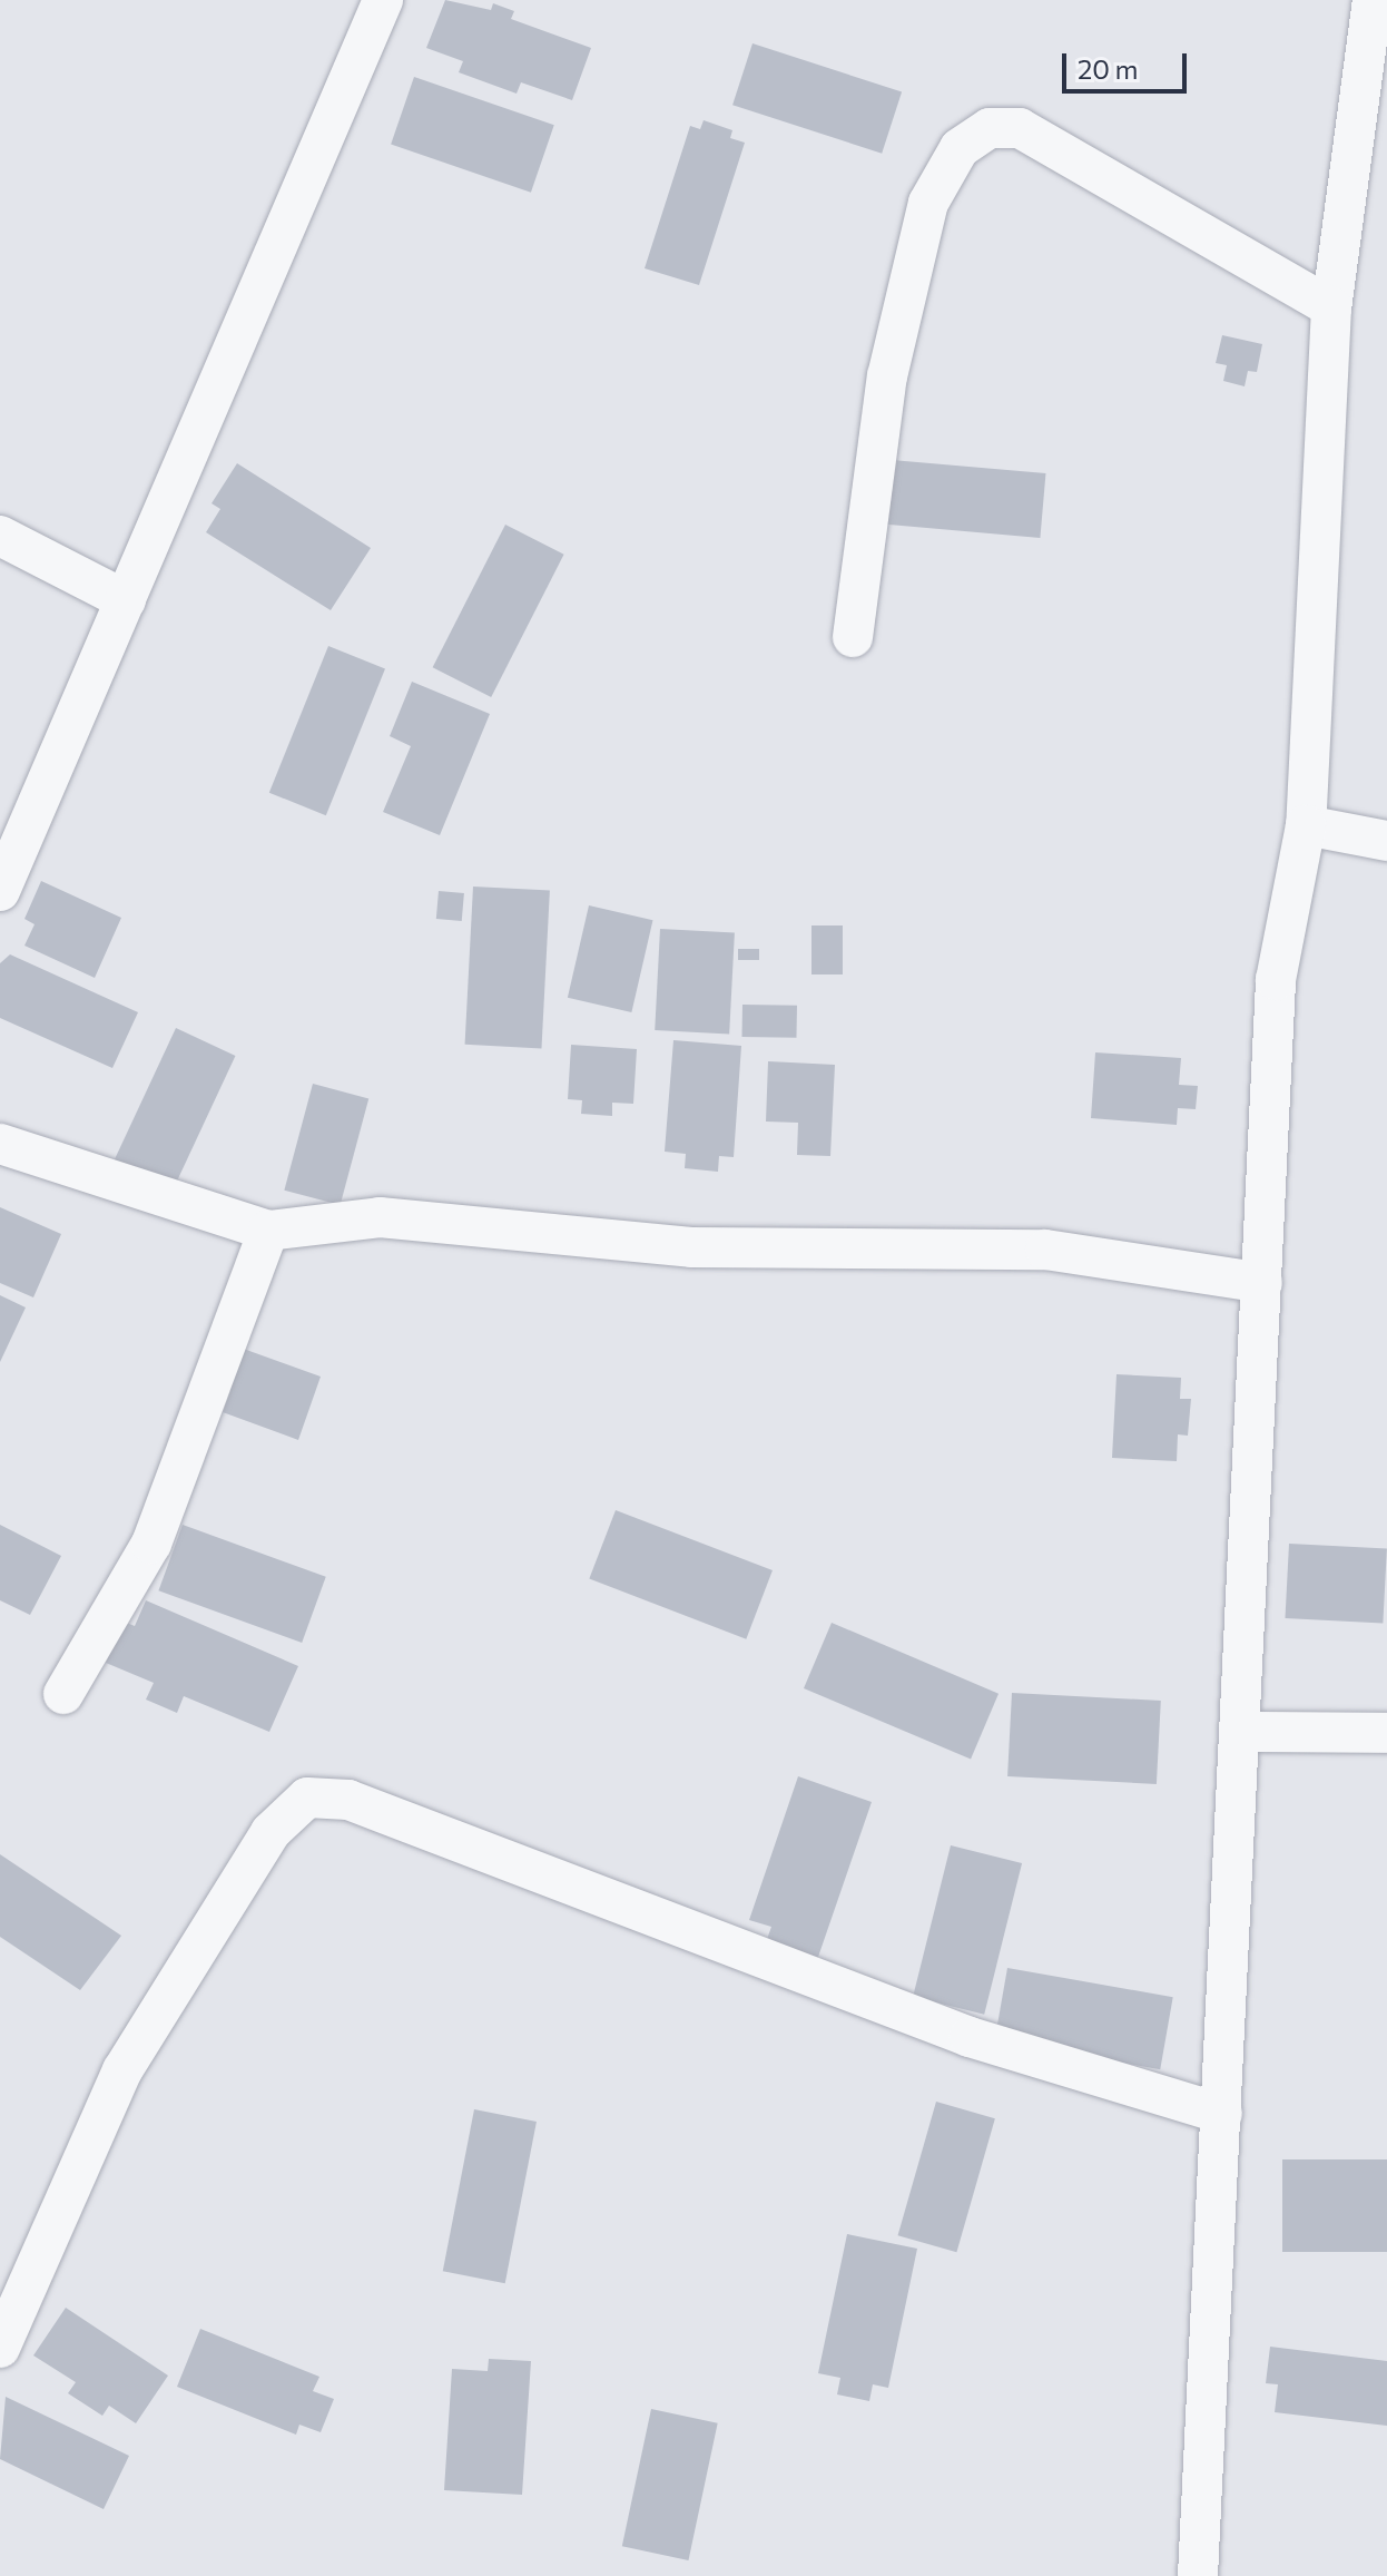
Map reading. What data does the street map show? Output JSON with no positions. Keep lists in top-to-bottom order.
{
  "scale_bar": "20 m"
}
